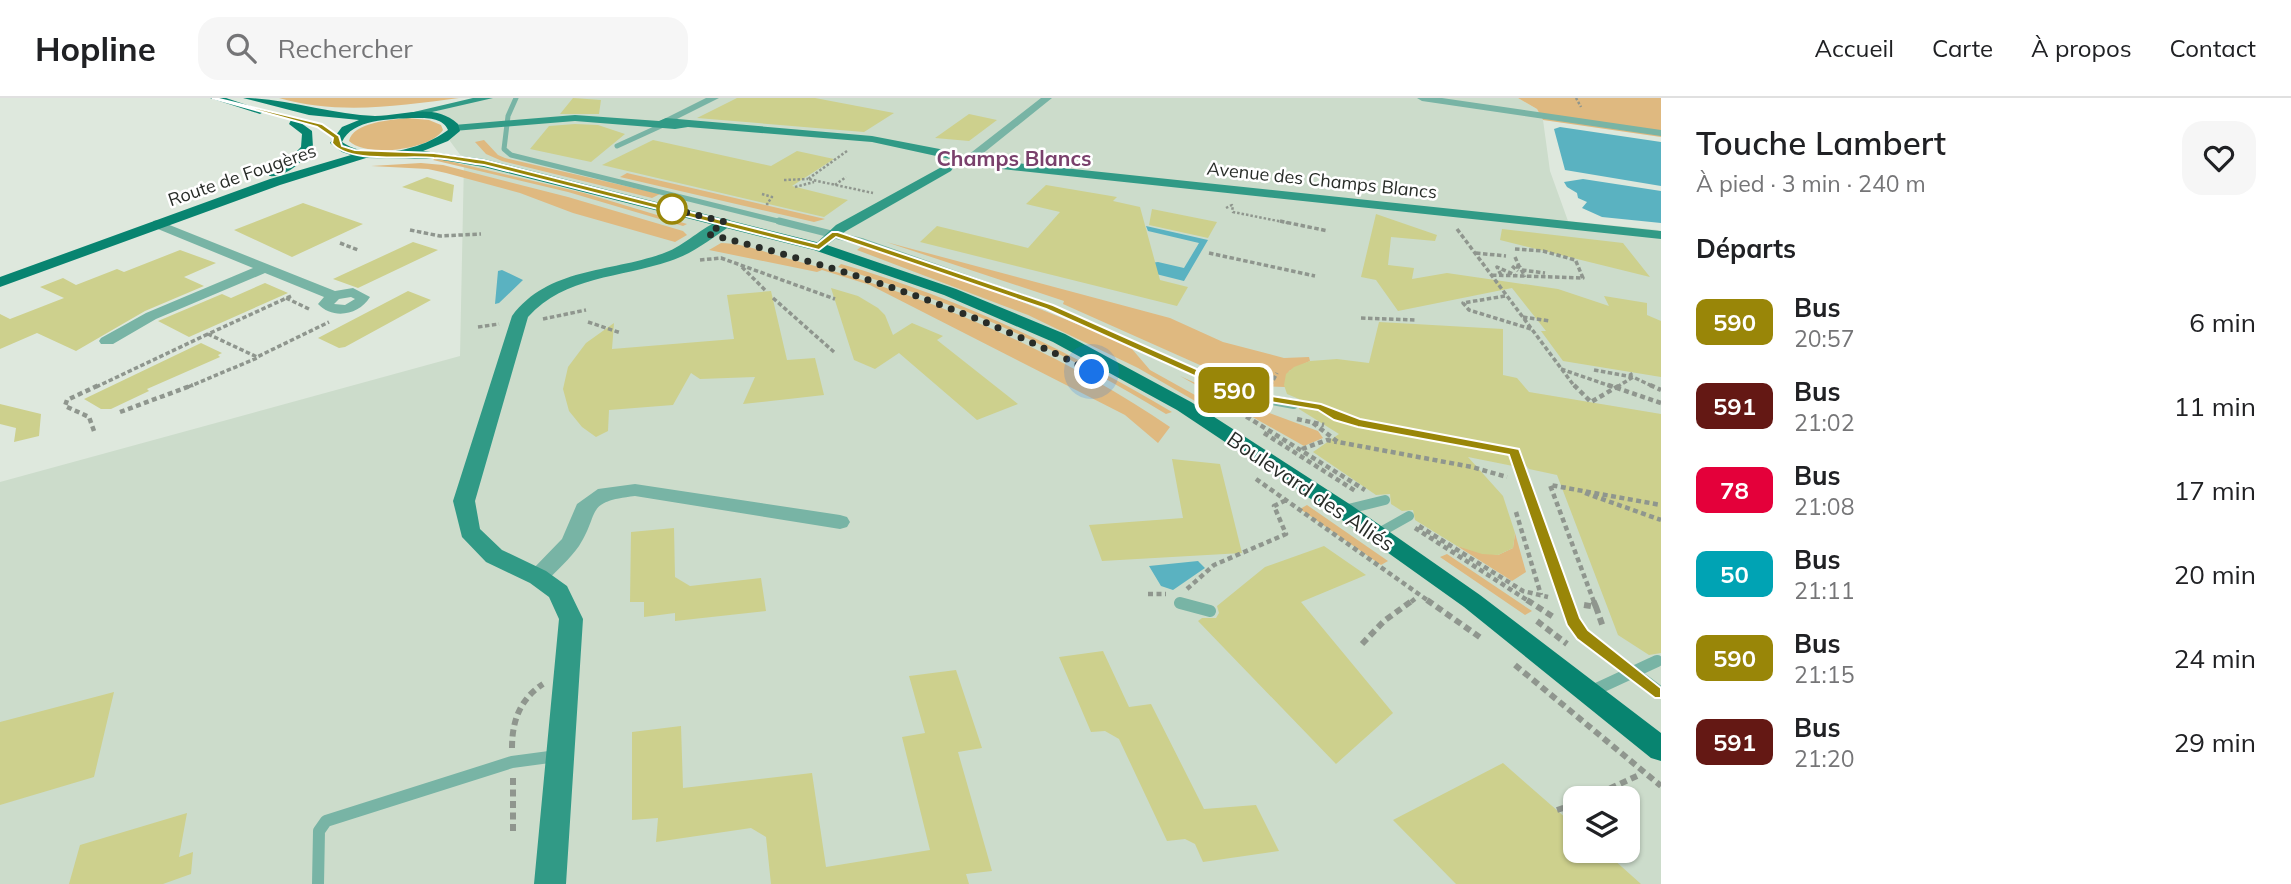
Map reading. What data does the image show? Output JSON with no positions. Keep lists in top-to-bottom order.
{
  "streets": {
    "main road": ["Route de Fougères", "Boulevard des Alliés"],
    "street": ["Avenue des Champs Blancs"]
  },
  "districts": ["Champs Blancs"],
  "lines": ["bus line 590"],
  "page": {
    "header": "Hopline",
    "search": "Rechercher",
    "nav": [
      "Accueil",
      "Carte",
      "À propos",
      "Contact"
    ],
    "on_map": "590",
    "heading": [
      ["Touche Lambert", "À pied · 3 min · 240 m"],
      "Départs"
    ],
    "list": [
      {
        "mark": "590",
        "name": "Bus",
        "note": "20:57",
        "value": "6 min"
      },
      {
        "mark": "591",
        "name": "Bus",
        "note": "21:02",
        "value": "11 min"
      },
      {
        "mark": "78",
        "name": "Bus",
        "note": "21:08",
        "value": "17 min"
      },
      {
        "mark": "50",
        "name": "Bus",
        "note": "21:11",
        "value": "20 min"
      },
      {
        "mark": "590",
        "name": "Bus",
        "note": "21:15",
        "value": "24 min"
      },
      {
        "mark": "591",
        "name": "Bus",
        "note": "21:20",
        "value": "29 min"
      }
    ]
  }
}
